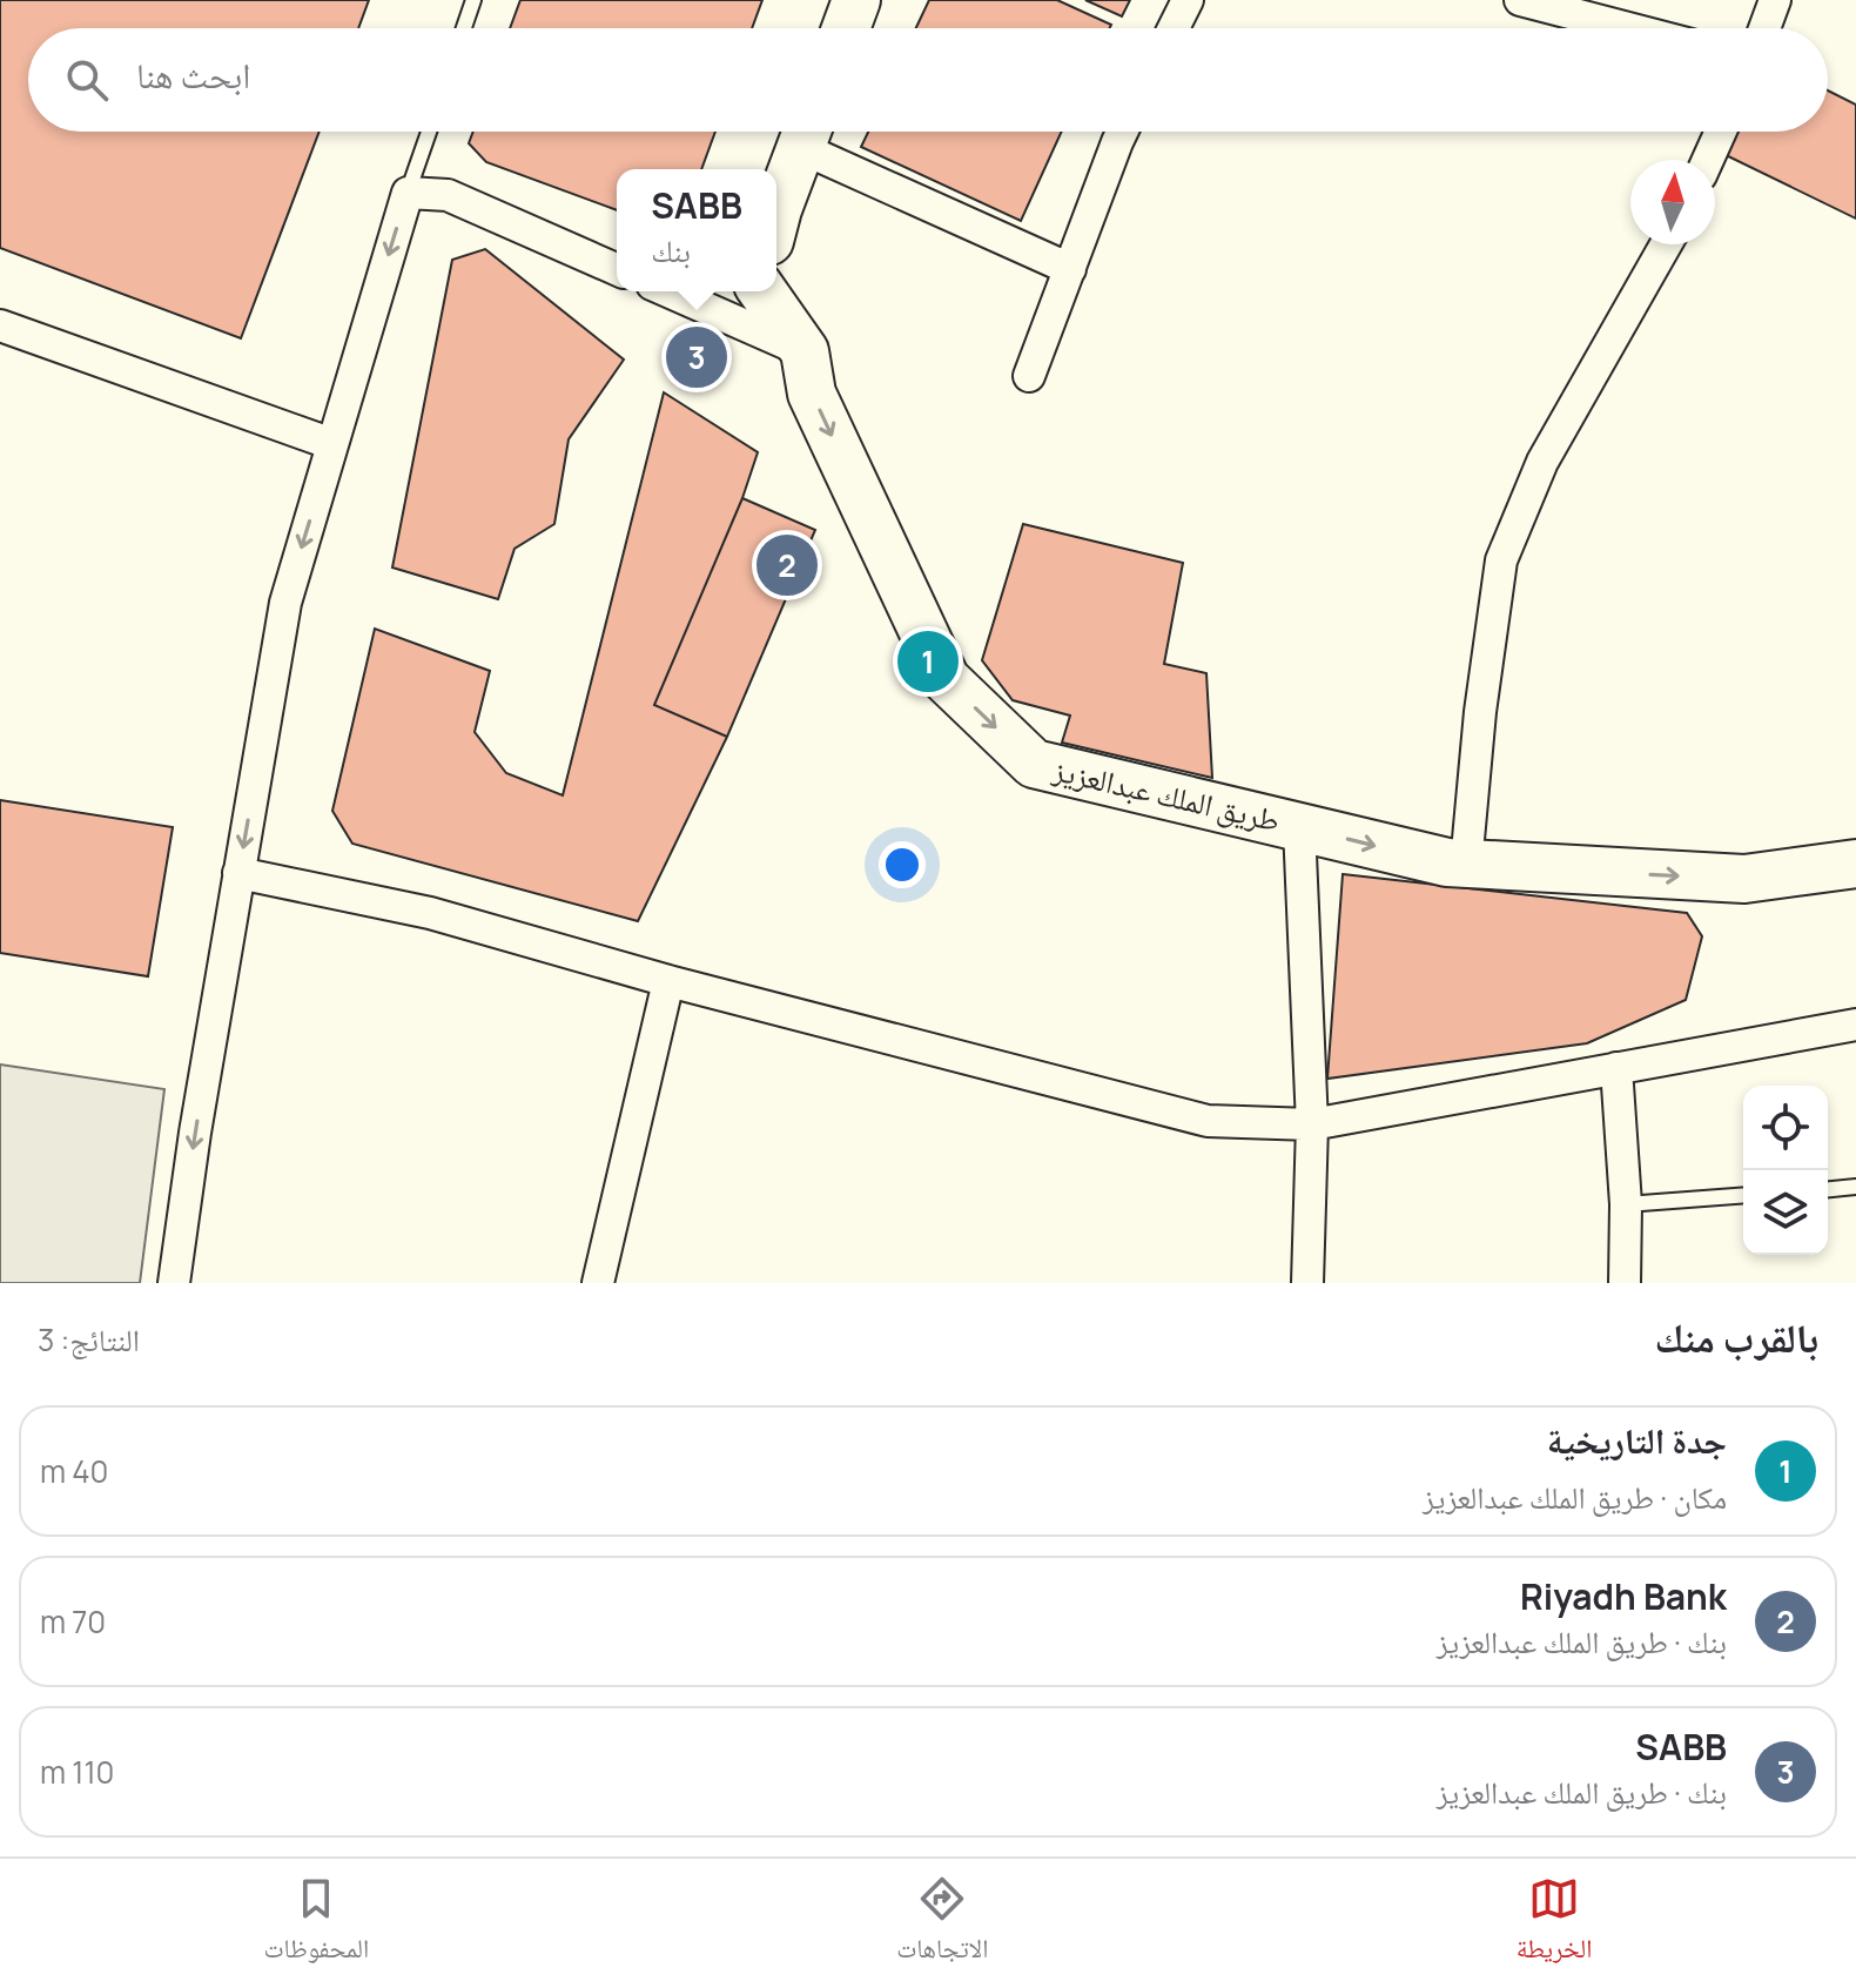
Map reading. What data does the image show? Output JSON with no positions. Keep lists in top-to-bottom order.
{
  "streets": {
    "main road": ["طريق الملك عبدالعزيز"]
  },
  "one_way": ["طريق الملك عبدالعزيز"],
  "north": "top",
  "page": {
    "search": "ابحث هنا",
    "popup": ["SABB", "بنك"],
    "pins": ["3", "2", "1"],
    "heading": ["بالقرب منك", "النتائج: 3"],
    "list": [
      {
        "mark": "1",
        "name": "جدة التاريخية",
        "note": "مكان · طريق الملك عبدالعزيز",
        "value": "40 m"
      },
      {
        "mark": "2",
        "name": "Riyadh Bank",
        "note": "بنك · طريق الملك عبدالعزيز",
        "value": "70 m"
      },
      {
        "mark": "3",
        "name": "SABB",
        "note": "بنك · طريق الملك عبدالعزيز",
        "value": "110 m"
      }
    ],
    "nav": ["الخريطة", "الاتجاهات", "المحفوظات"]
  }
}
